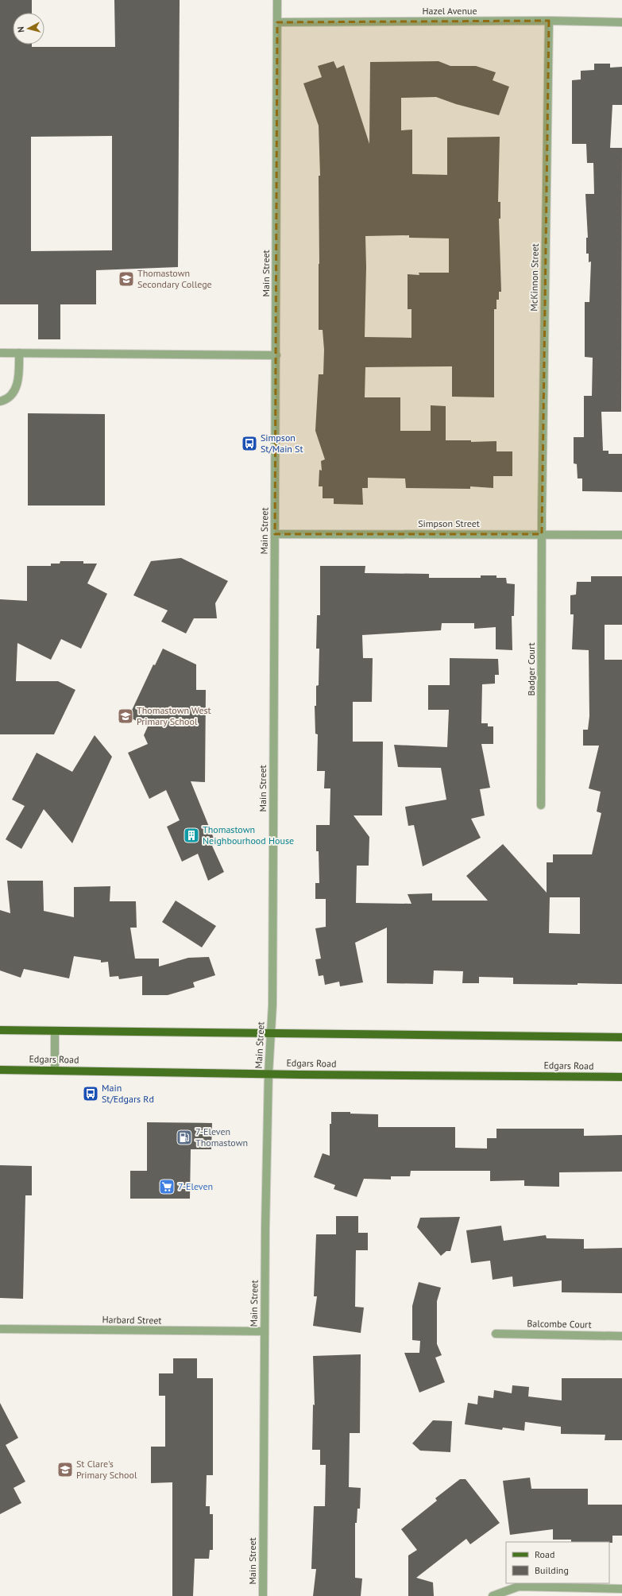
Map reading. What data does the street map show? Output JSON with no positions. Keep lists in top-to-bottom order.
{
  "streets": {
    "main road": ["Edgars Road"],
    "street": [
      "Hazel Avenue",
      "Main Street",
      "McKinnon Street",
      "Simpson Street",
      "Badger Court",
      "Harbard Street",
      "Balcombe Court"
    ]
  },
  "crossings": [
    ["Hazel Avenue", "Main Street"],
    ["Hazel Avenue", "McKinnon Street"],
    ["Main Street", "Simpson Street"],
    ["Main Street", "Edgars Road"],
    ["Main Street", "Harbard Street"],
    ["McKinnon Street", "Simpson Street"],
    ["McKinnon Street", "Badger Court"],
    ["Simpson Street", "Badger Court"]
  ],
  "places": {
    "school or university": ["Thomastown Secondary College", "Thomastown West Primary School", "St Clare's Primary School"],
    "bus stop": ["Simpson St/Main St", "Main St/Edgars Rd"],
    "building": ["Thomastown Neighbourhood House"],
    "fuel station": ["7-Eleven Thomastown"],
    "supermarket": ["7-Eleven"]
  },
  "legend": ["Road", "Building"],
  "north": "left"
}
